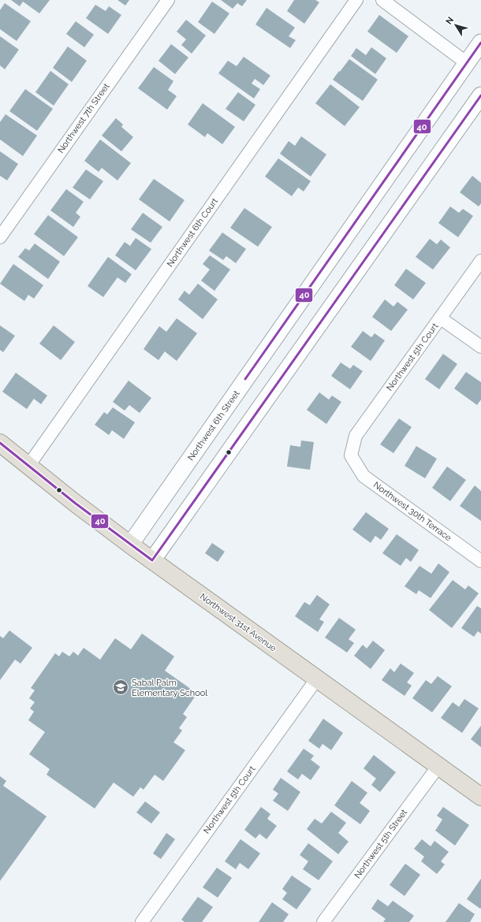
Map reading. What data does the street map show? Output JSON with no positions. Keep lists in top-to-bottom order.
{
  "streets": {
    "main road": ["Northwest 31st Avenue"],
    "street": [
      "Northwest 7th Street",
      "Northwest 6th Court",
      "Northwest 5th Court",
      "Northwest 6th Street",
      "Northwest 30th Terrace",
      "Northwest 5th Street"
    ]
  },
  "crossings": [
    ["Northwest 6th Court", "Northwest 31st Avenue"],
    ["Northwest 5th Court", "Northwest 30th Terrace"],
    ["Northwest 5th Court", "Northwest 31st Avenue"],
    ["Northwest 6th Street", "Northwest 31st Avenue"],
    ["Northwest 31st Avenue", "Northwest 5th Street"]
  ],
  "places": {
    "school or university": ["Sabal Palm Elementary School"]
  },
  "lines": ["transit line 40"],
  "north": "top left"
}
